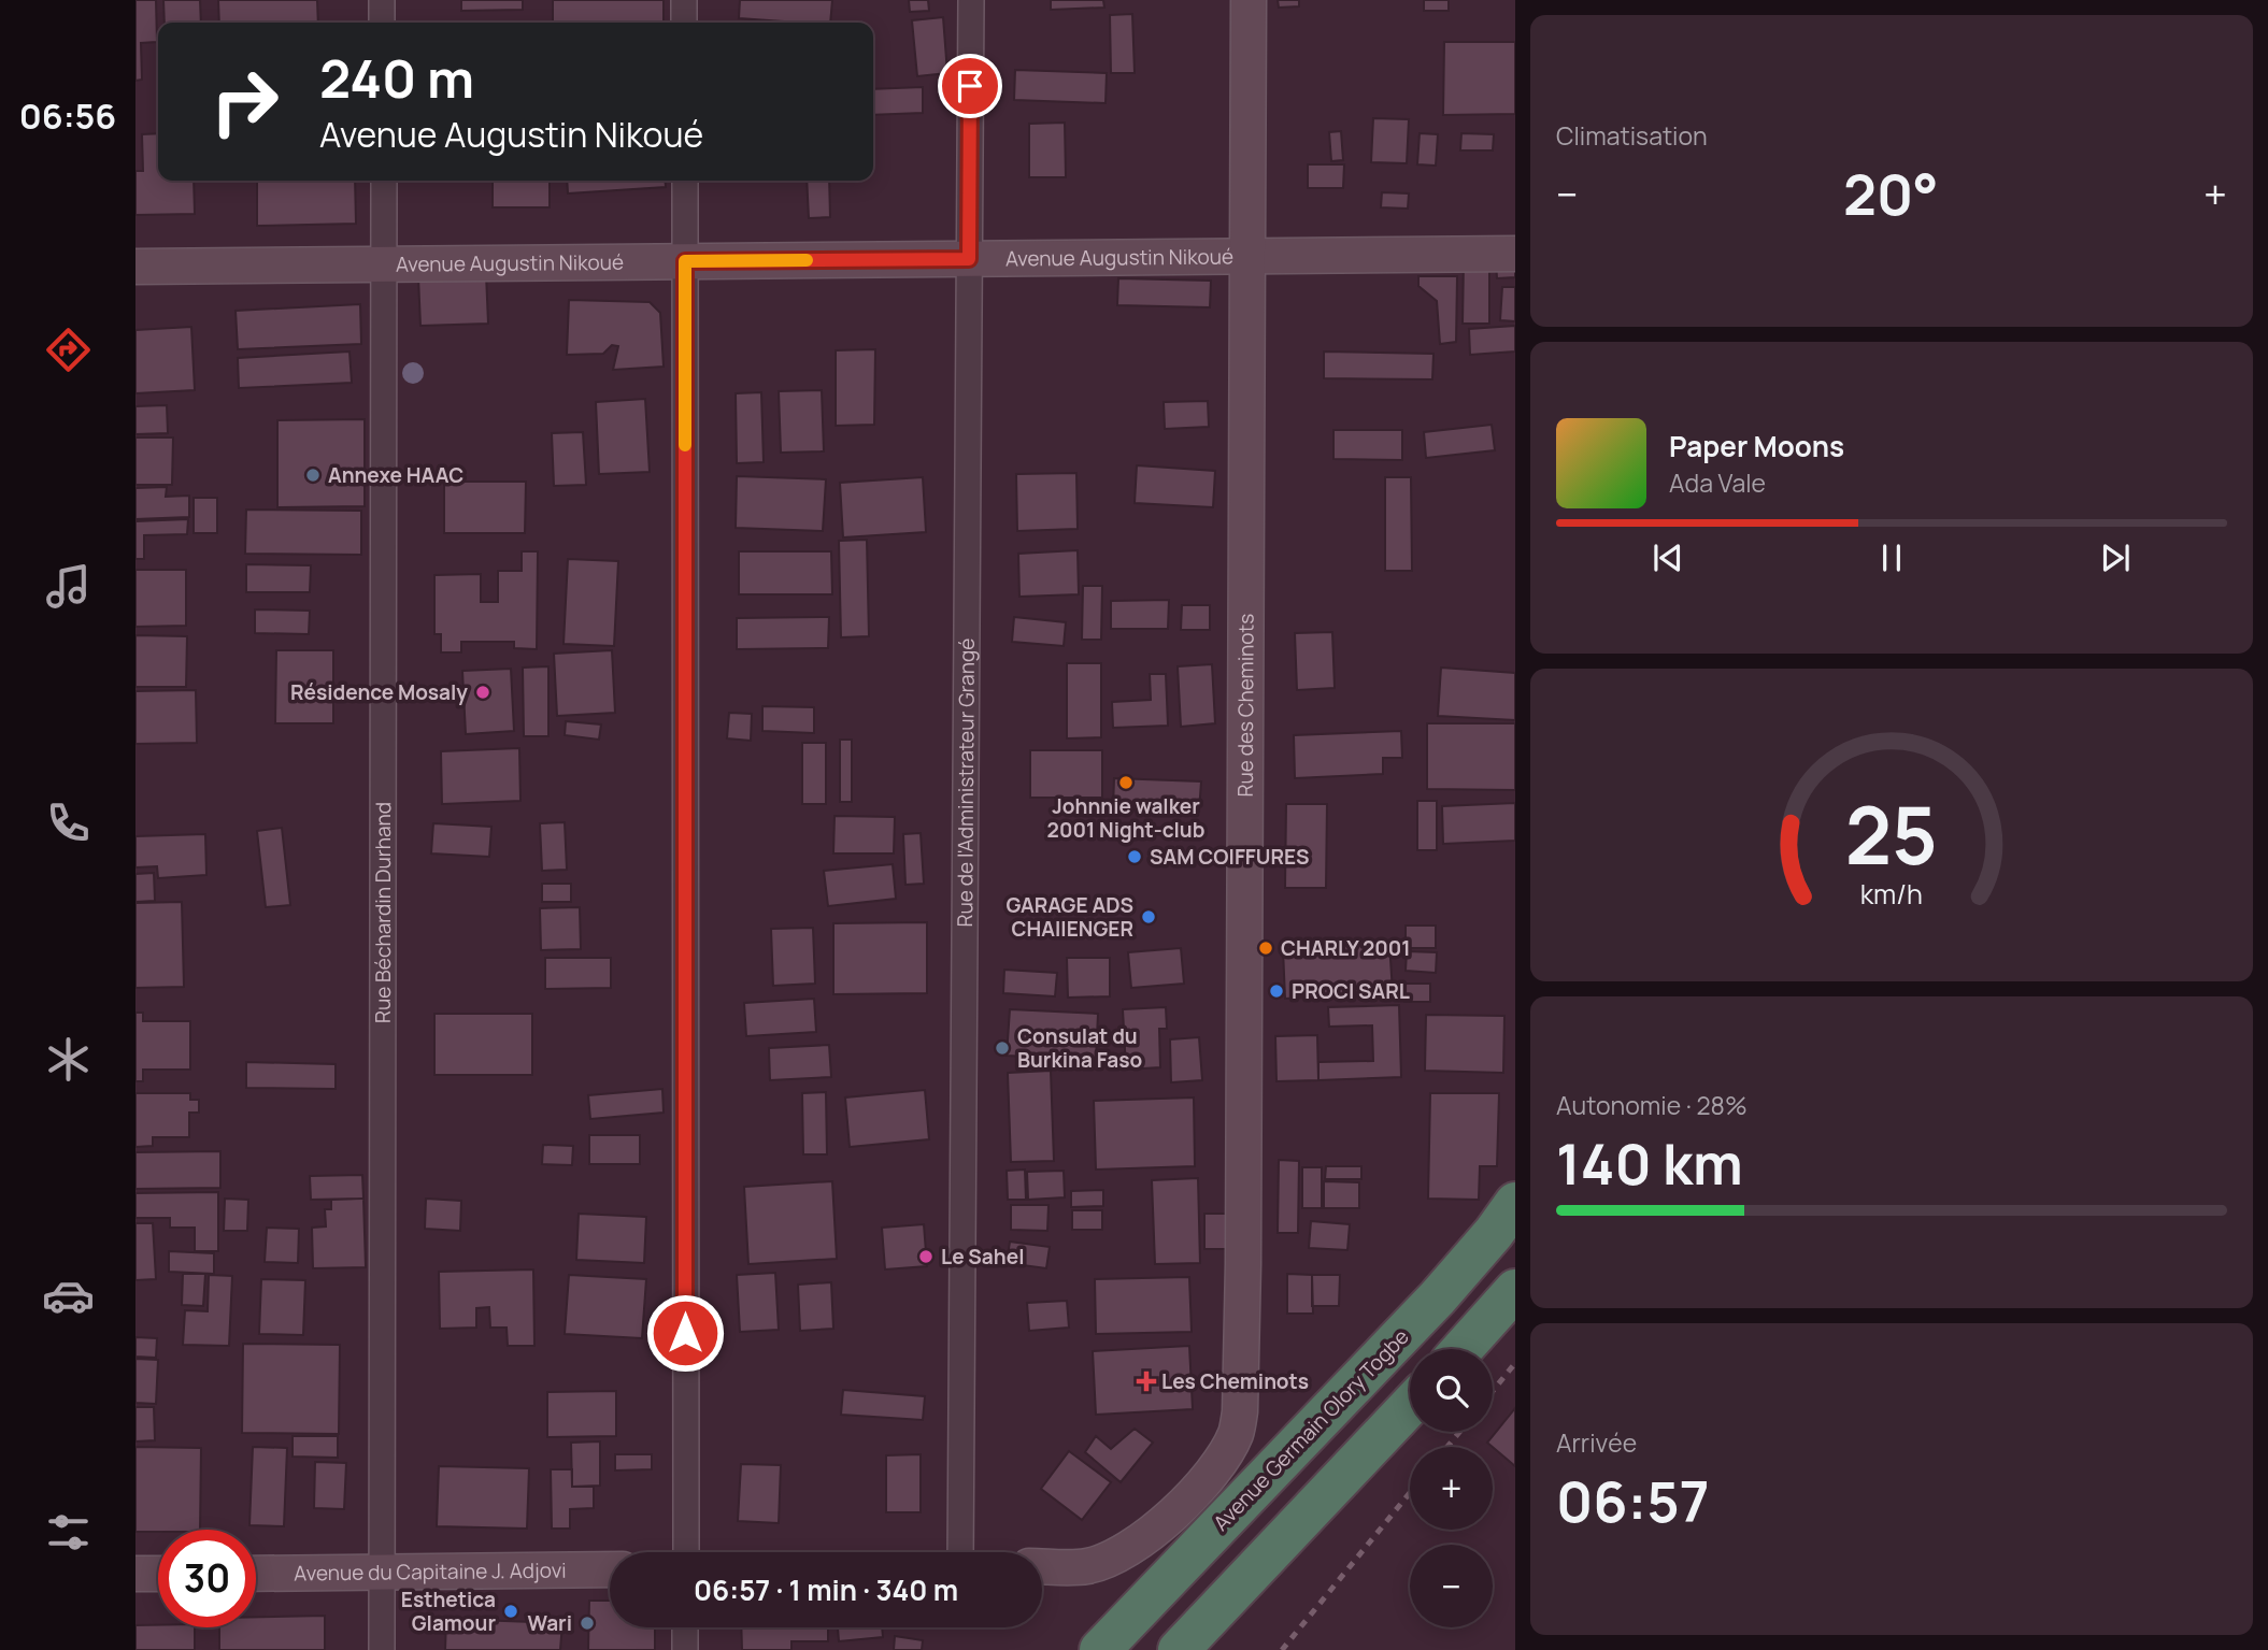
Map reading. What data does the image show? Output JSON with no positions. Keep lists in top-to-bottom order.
{
  "streets": {
    "highway": ["Avenue Germain Olory Togbe"],
    "street": [
      "Avenue Augustin Nikoué",
      "Rue des Cheminots",
      "Rue de l'Administrateur Grangé",
      "Rue Béchardin Durhand",
      "Avenue du Capitaine J. Adjovi"
    ]
  },
  "crossings": [
    ["Avenue Augustin Nikoué", "Rue des Cheminots"],
    ["Avenue Augustin Nikoué", "Rue de l'Administrateur Grangé"],
    ["Avenue Augustin Nikoué", "Rue Béchardin Durhand"],
    ["Rue Béchardin Durhand", "Avenue du Capitaine J. Adjovi"]
  ],
  "places": {
    "other": [
      "Annexe HAAC",
      "Résidence Mosaly",
      "Johnnie walker 2001 Night-club",
      "SAM COIFFURES",
      "GARAGE ADS CHAIIENGER",
      "CHARLY 2001",
      "PROCI SARL",
      "Consulat du Burkina Faso",
      "Le Sahel",
      "Esthetica Glamour",
      "Wari"
    ],
    "health": ["Les Cheminots"]
  },
  "page": {
    "tabs": "06:56",
    "tile": [
      "Climatisation",
      ["Autonomie · 28%", "140 km"],
      ["Arrivée", "06:57"]
    ],
    "turn": ["240 m", "Avenue Augustin Nikoué"],
    "heat": ["−", "20°", "+"],
    "song": ["Paper Moons", "Ada Vale"],
    "map_buttons": ["+", "−"],
    "limit": "30",
    "trip": "06:57 · 1 min · 340 m",
    "gauge": ["25", "km/h"]
  }
}
